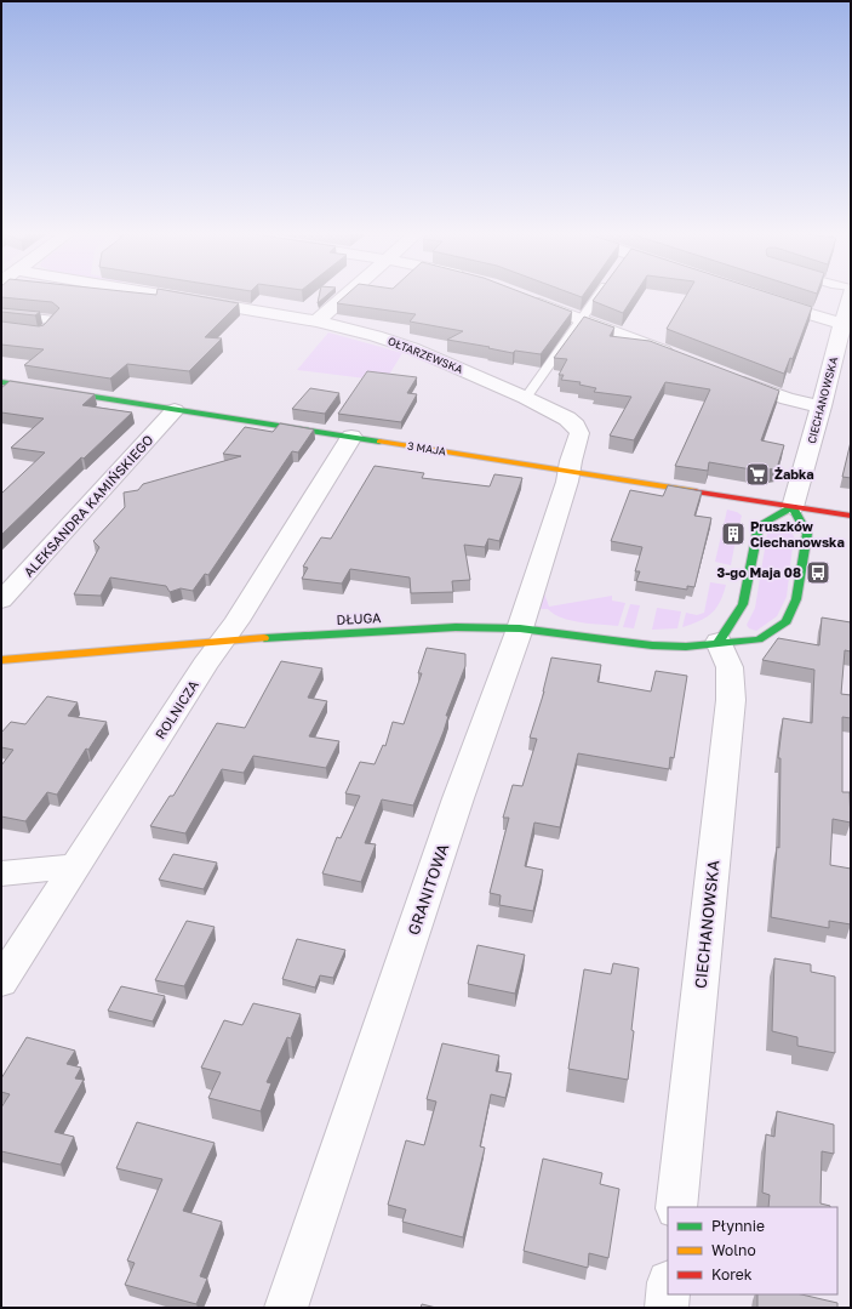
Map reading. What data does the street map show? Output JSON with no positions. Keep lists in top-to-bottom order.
{
  "streets": {
    "street": [
      "OŁTARZEWSKA",
      "CIECHANOWSKA",
      "3 MAJA",
      "ALEKSANDRA KAMIŃSKIEGO",
      "DŁUGA",
      "ROLNICZA",
      "GRANITOWA"
    ]
  },
  "crossings": [
    ["OŁTARZEWSKA", "3 MAJA"],
    ["OŁTARZEWSKA", "GRANITOWA"],
    ["CIECHANOWSKA", "3 MAJA"],
    ["CIECHANOWSKA", "DŁUGA"],
    ["3 MAJA", "ALEKSANDRA KAMIŃSKIEGO"],
    ["3 MAJA", "ROLNICZA"],
    ["3 MAJA", "GRANITOWA"],
    ["DŁUGA", "ROLNICZA"],
    ["DŁUGA", "GRANITOWA"]
  ],
  "places": {
    "supermarket": ["Żabka"],
    "building": ["Pruszków Ciechanowska"],
    "bus stop": ["3-go Maja 08"]
  },
  "legend": ["Płynnie", "Wolno", "Korek"]
}
